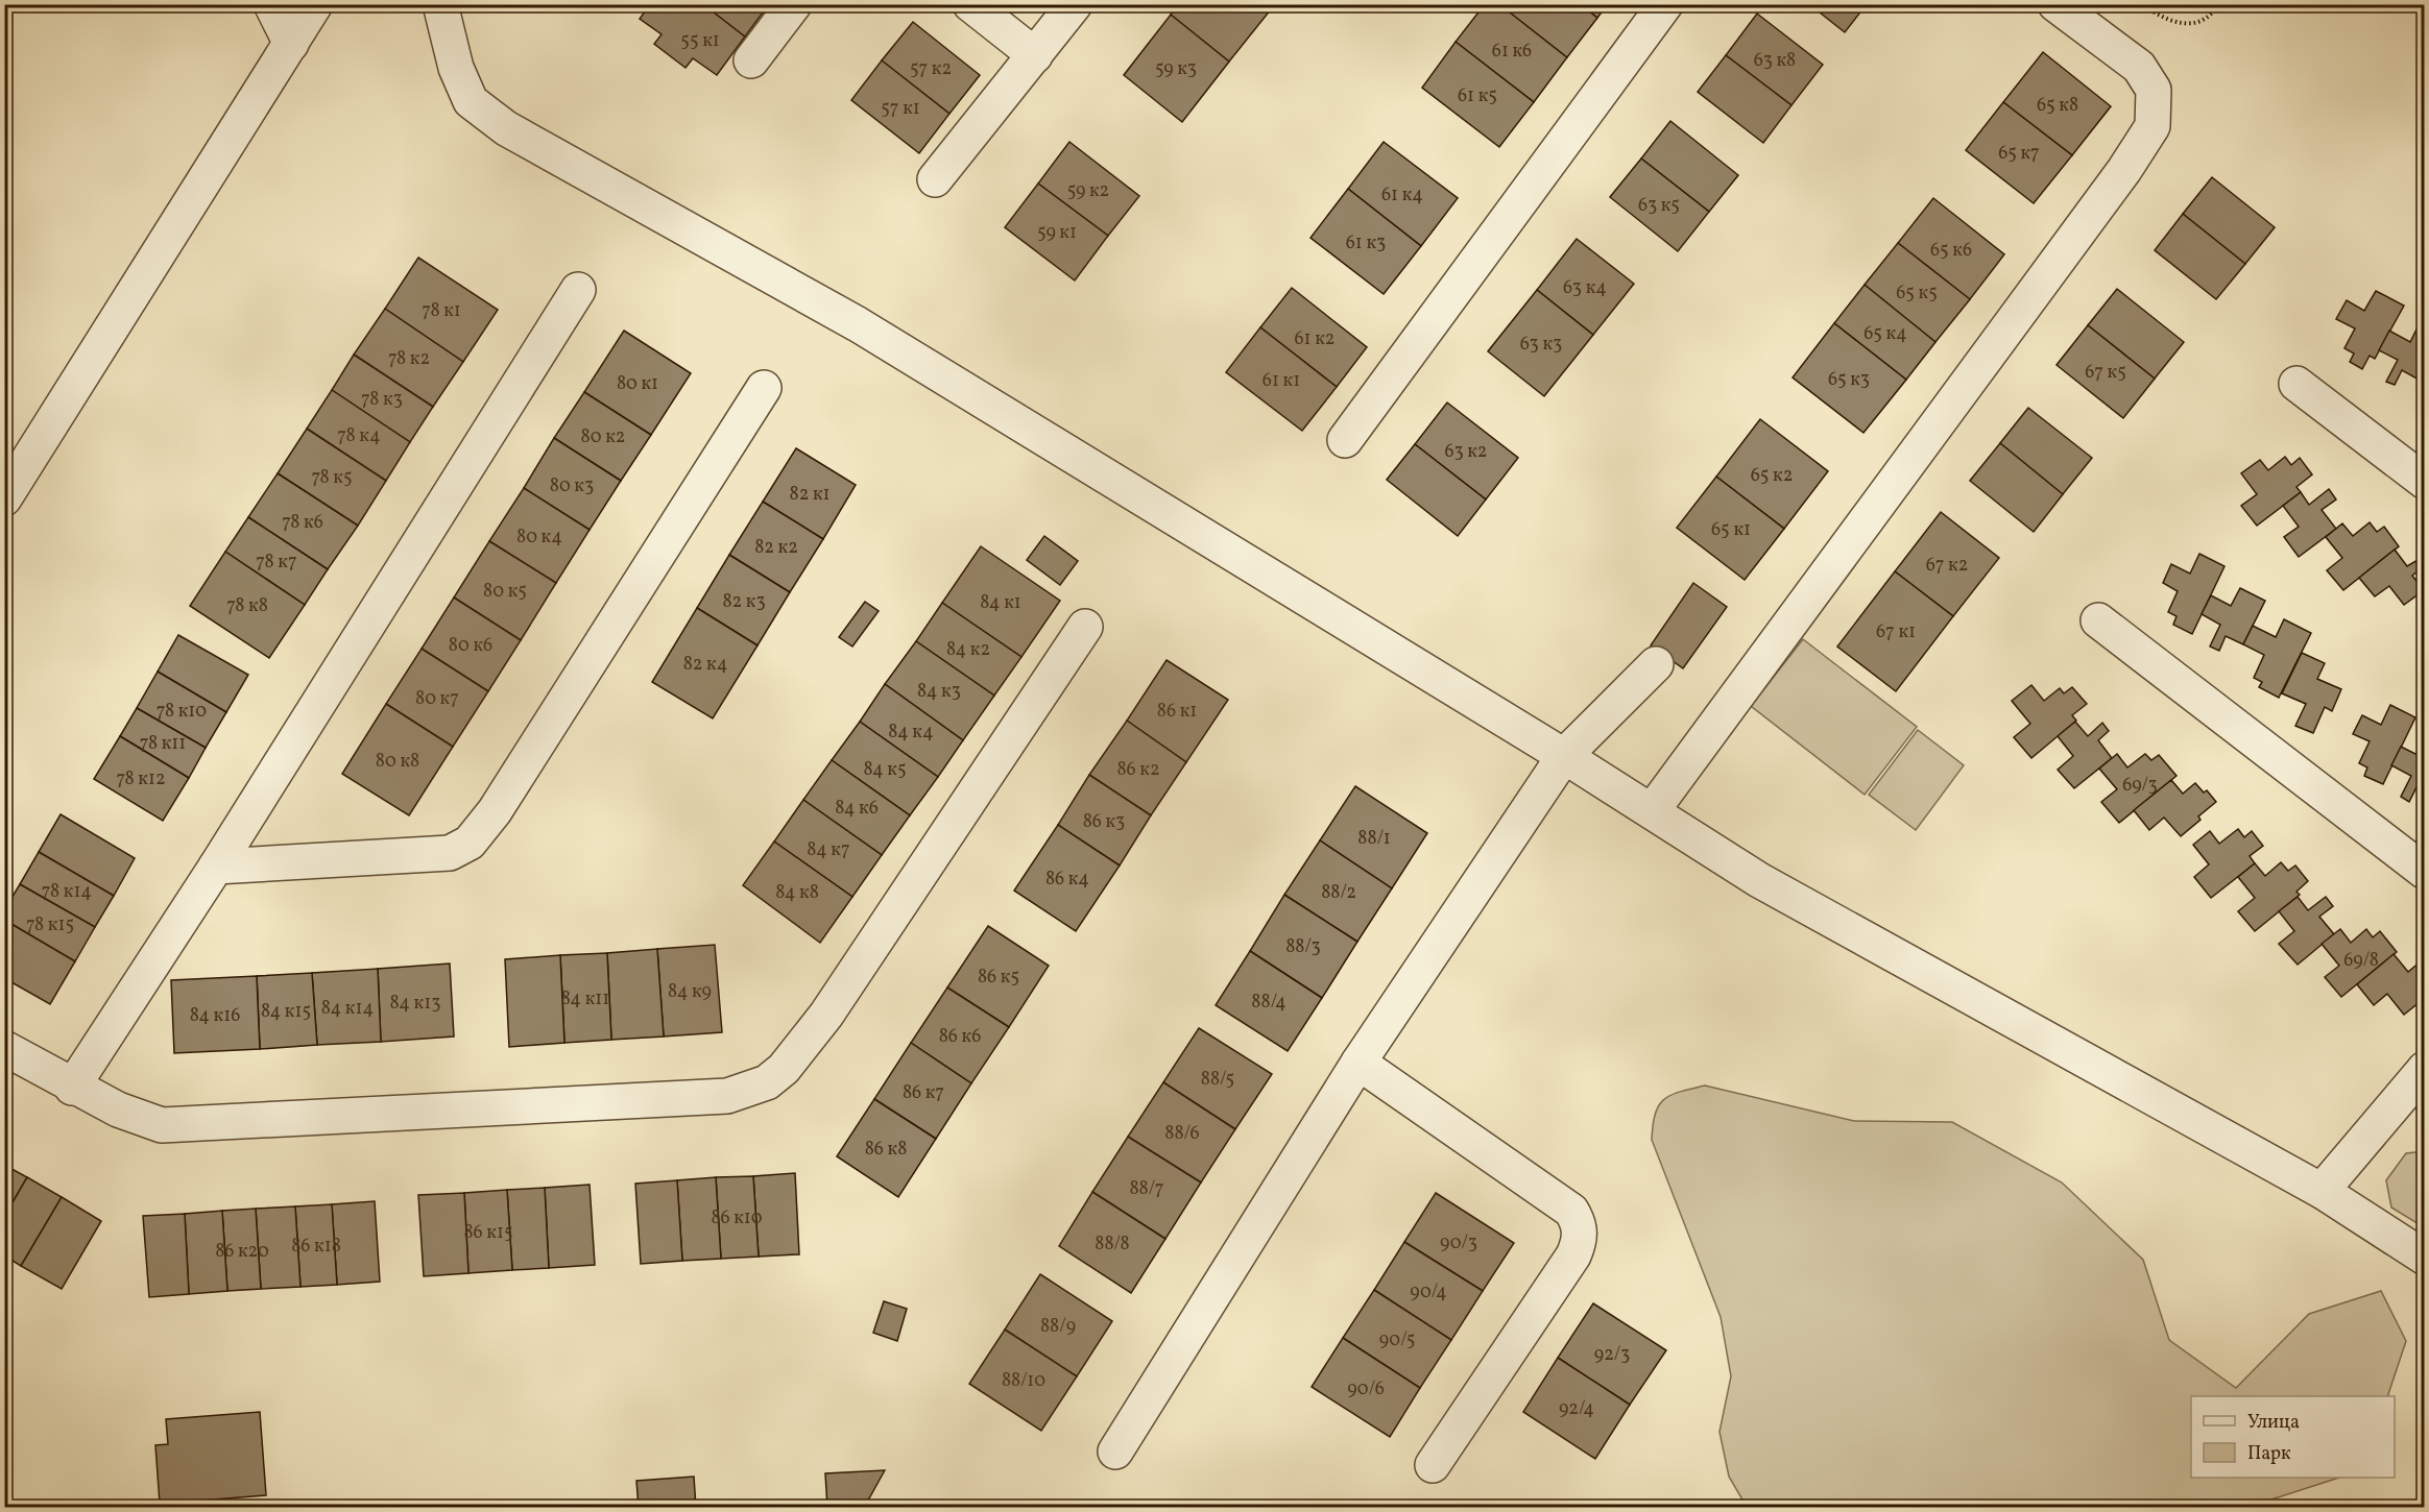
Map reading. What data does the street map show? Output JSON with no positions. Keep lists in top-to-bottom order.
{
  "house_numbers": [
    "55 к1",
    "61 к6",
    "63 к8",
    "57 к2",
    "59 к3",
    "61 к5",
    "65 к8",
    "57 к1",
    "65 к7",
    "59 к2",
    "61 к4",
    "63 к5",
    "59 к1",
    "61 к3",
    "65 к6",
    "63 к4",
    "65 к5",
    "78 к1",
    "65 к4",
    "61 к2",
    "63 к3",
    "78 к2",
    "67 к5",
    "65 к3",
    "61 к1",
    "80 к1",
    "78 к3",
    "78 к4",
    "80 к2",
    "63 к2",
    "65 к2",
    "78 к5",
    "80 к3",
    "82 к1",
    "78 к6",
    "65 к1",
    "80 к4",
    "82 к2",
    "78 к7",
    "67 к2",
    "80 к5",
    "82 к3",
    "84 к1",
    "78 к8",
    "67 к1",
    "80 к6",
    "84 к2",
    "82 к4",
    "84 к3",
    "80 к7",
    "78 к10",
    "86 к1",
    "84 к4",
    "78 к11",
    "80 к8",
    "84 к5",
    "86 к2",
    "78 к12",
    "69/3",
    "84 к6",
    "86 к3",
    "88/1",
    "84 к7",
    "86 к4",
    "78 к14",
    "84 к8",
    "88/2",
    "78 к15",
    "88/3",
    "69/8",
    "86 к5",
    "84 к9",
    "84 к11",
    "88/4",
    "84 к13",
    "84 к14",
    "84 к15",
    "84 к16",
    "86 к6",
    "88/5",
    "86 к7",
    "88/6",
    "86 к8",
    "88/7",
    "86 к10",
    "86 к15",
    "90/3",
    "88/8",
    "86 к18",
    "86 к20",
    "90/4",
    "88/9",
    "90/5",
    "92/3",
    "88/10",
    "90/6",
    "92/4"
  ],
  "legend": ["Улица", "Парк"]
}
